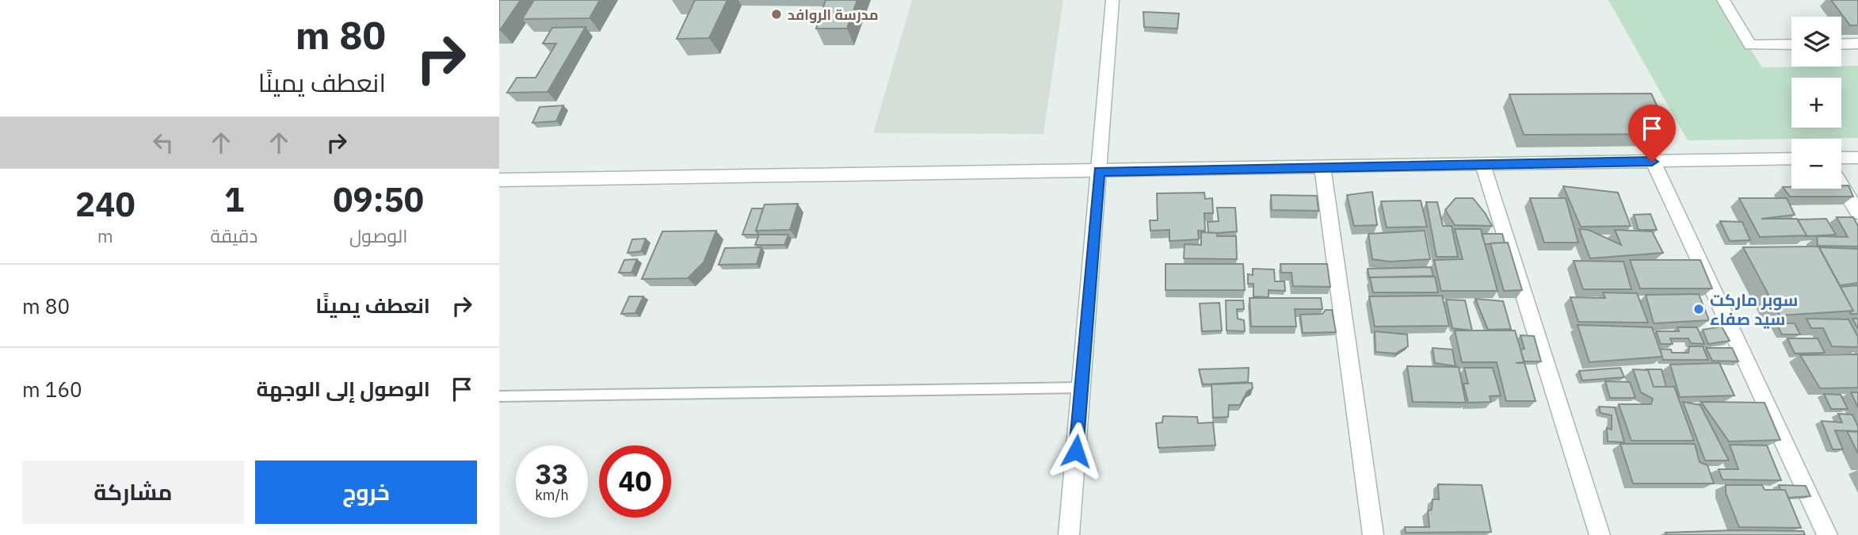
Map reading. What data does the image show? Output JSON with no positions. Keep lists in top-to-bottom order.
{
  "places": ["مدرسة الروافد", "سوبر ماركت سيد صفاء"],
  "page": {
    "turn": ["80 m", "انعطف يمينًا"],
    "map_buttons": ["+", "−"],
    "eta": [
      "09:50",
      "الوصول",
      "1",
      "دقيقة",
      "240",
      "m"
    ],
    "list": [
      {
        "name": "انعطف يمينًا",
        "value": "80 m"
      },
      {
        "name": "الوصول إلى الوجهة",
        "value": "160 m"
      }
    ],
    "speed": "33 km/h",
    "limit": "40",
    "buttons": ["خروج", "مشاركة"]
  }
}
